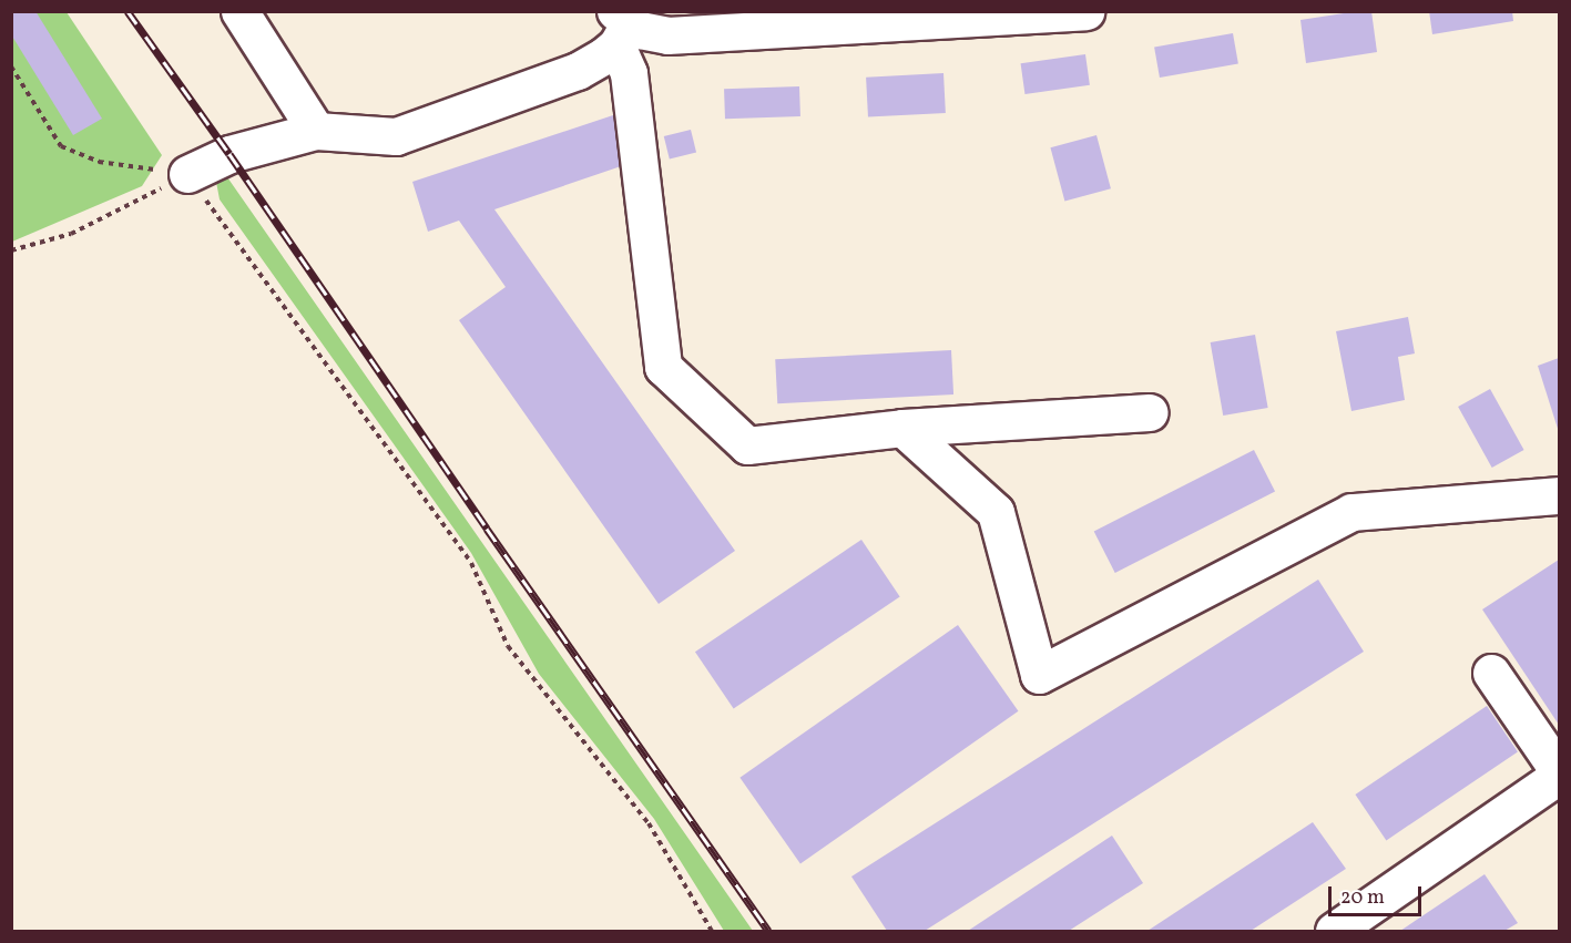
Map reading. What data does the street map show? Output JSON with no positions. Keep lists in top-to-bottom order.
{
  "scale_bar": "20 m"
}
